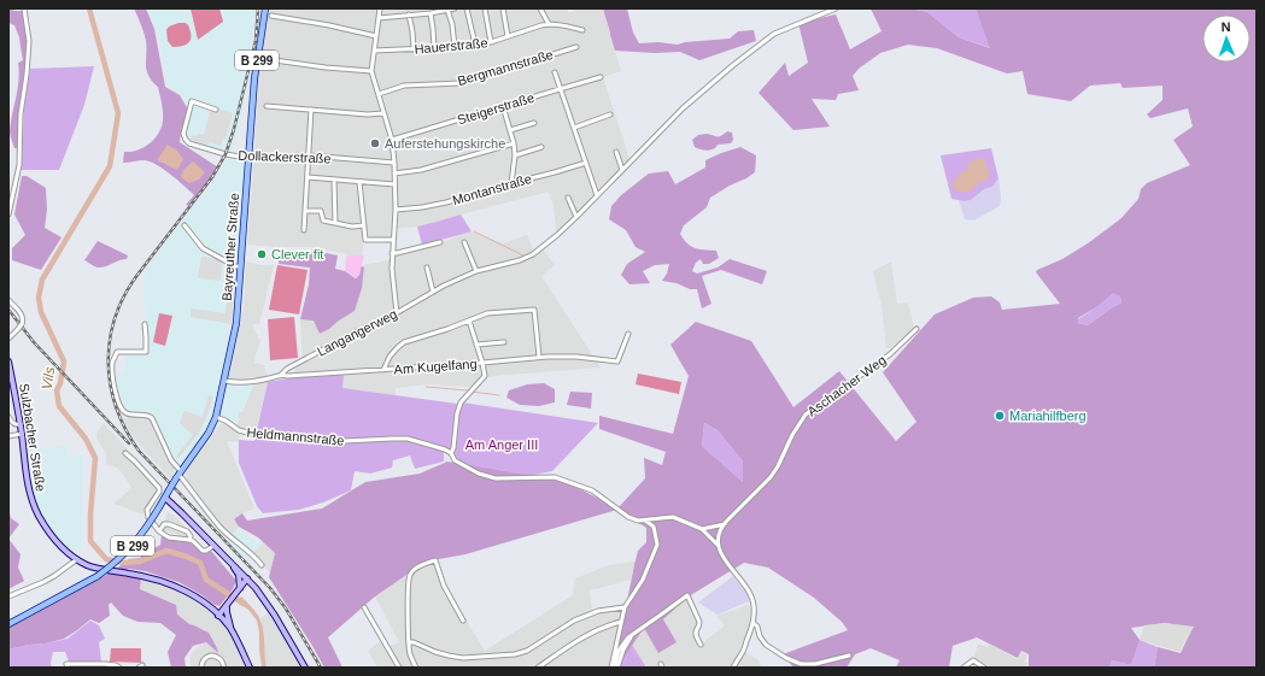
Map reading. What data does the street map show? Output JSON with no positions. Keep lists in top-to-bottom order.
{
  "streets": {
    "main road": ["B 299", "Bayreuther Straße", "Sulzbacher Straße"],
    "street": [
      "Hauerstraße",
      "Bergmannstraße",
      "Steigerstraße",
      "Dollackerstraße",
      "Montanstraße",
      "Langangerweg",
      "Am Kugelfang",
      "Aschacher Weg",
      "Heldmannstraße"
    ]
  },
  "crossings": [
    ["B 299", "Bayreuther Straße"],
    ["Dollackerstraße", "Bayreuther Straße"],
    ["Bayreuther Straße", "Am Kugelfang"],
    ["Bayreuther Straße", "Heldmannstraße"],
    ["Langangerweg", "Am Kugelfang"]
  ],
  "water": ["Vils"],
  "parks": ["Am Anger III"],
  "places": ["Auferstehungskirche", "Clever fit", "Mariahilfberg"],
  "north": "top"
}
